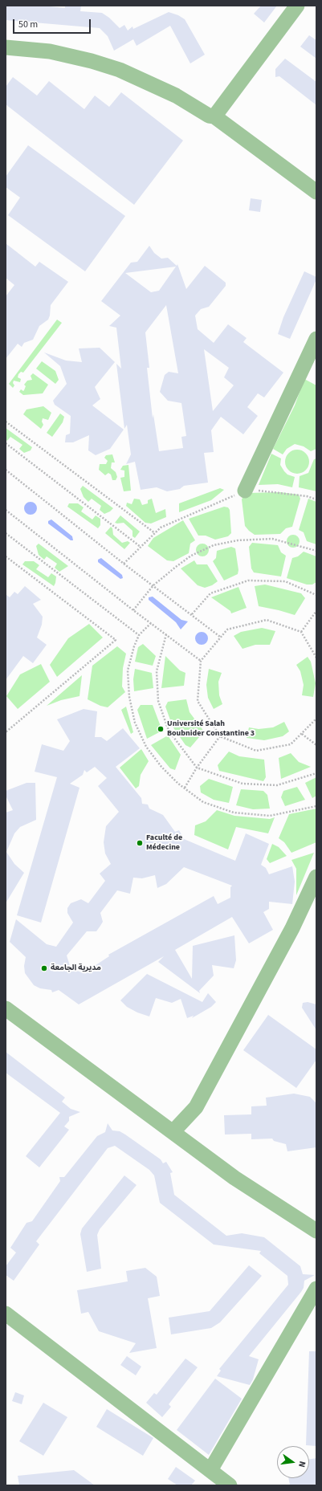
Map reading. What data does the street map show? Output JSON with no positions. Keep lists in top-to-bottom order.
{
  "places": ["Université Salah Boubnider Constantine 3", "Faculté de Médecine", "مديرية الجامعة"],
  "scale_bar": "50 m",
  "north": "right"
}
